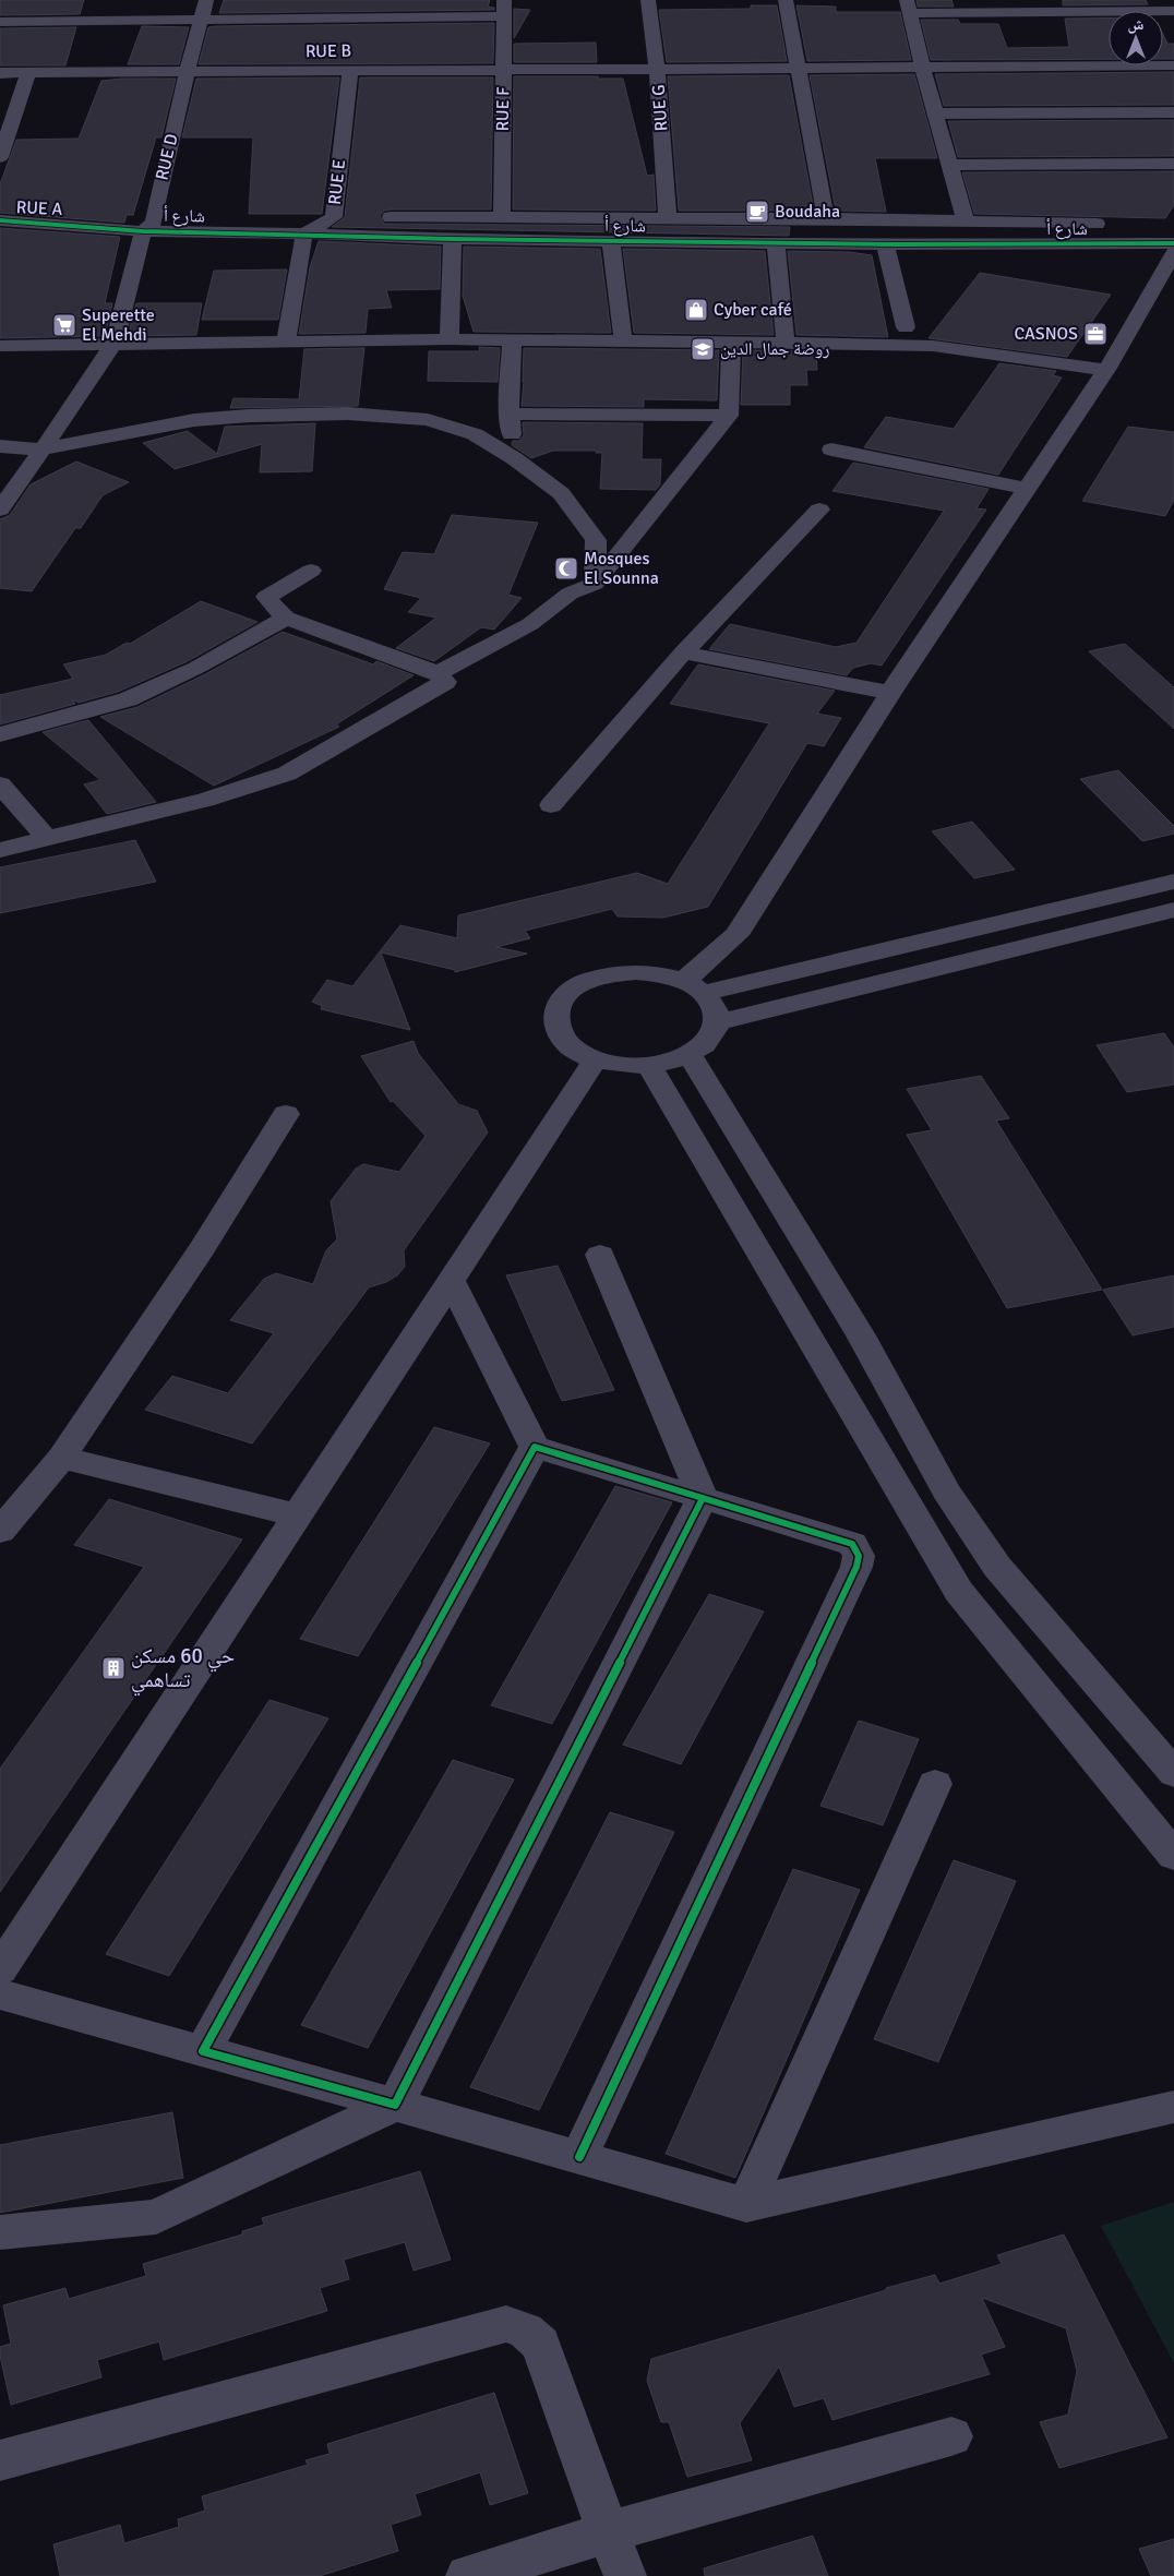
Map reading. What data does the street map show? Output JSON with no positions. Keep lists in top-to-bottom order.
{
  "streets": {
    "street": [
      "RUE B",
      "RUE G",
      "RUE F",
      "RUE D",
      "RUE E",
      "RUE A",
      "شارع أ"
    ]
  },
  "crossings": [
    ["RUE B", "RUE G"],
    ["RUE B", "RUE F"],
    ["RUE B", "RUE D"],
    ["RUE B", "RUE E"],
    ["RUE G", "شارع أ"],
    ["RUE F", "شارع أ"],
    ["RUE D", "شارع أ"],
    ["RUE E", "شارع أ"],
    ["RUE A", "شارع أ"]
  ],
  "places": {
    "cafe": ["Boudaha"],
    "shop": ["Cyber café"],
    "supermarket": ["Superette El Mehdi"],
    "office": ["CASNOS"],
    "school or university": ["روضة جمال الدين"],
    "mosque": ["Mosques El Sounna"],
    "building": ["حي 60 مسكن تساهمي"]
  },
  "north": "top"
}
